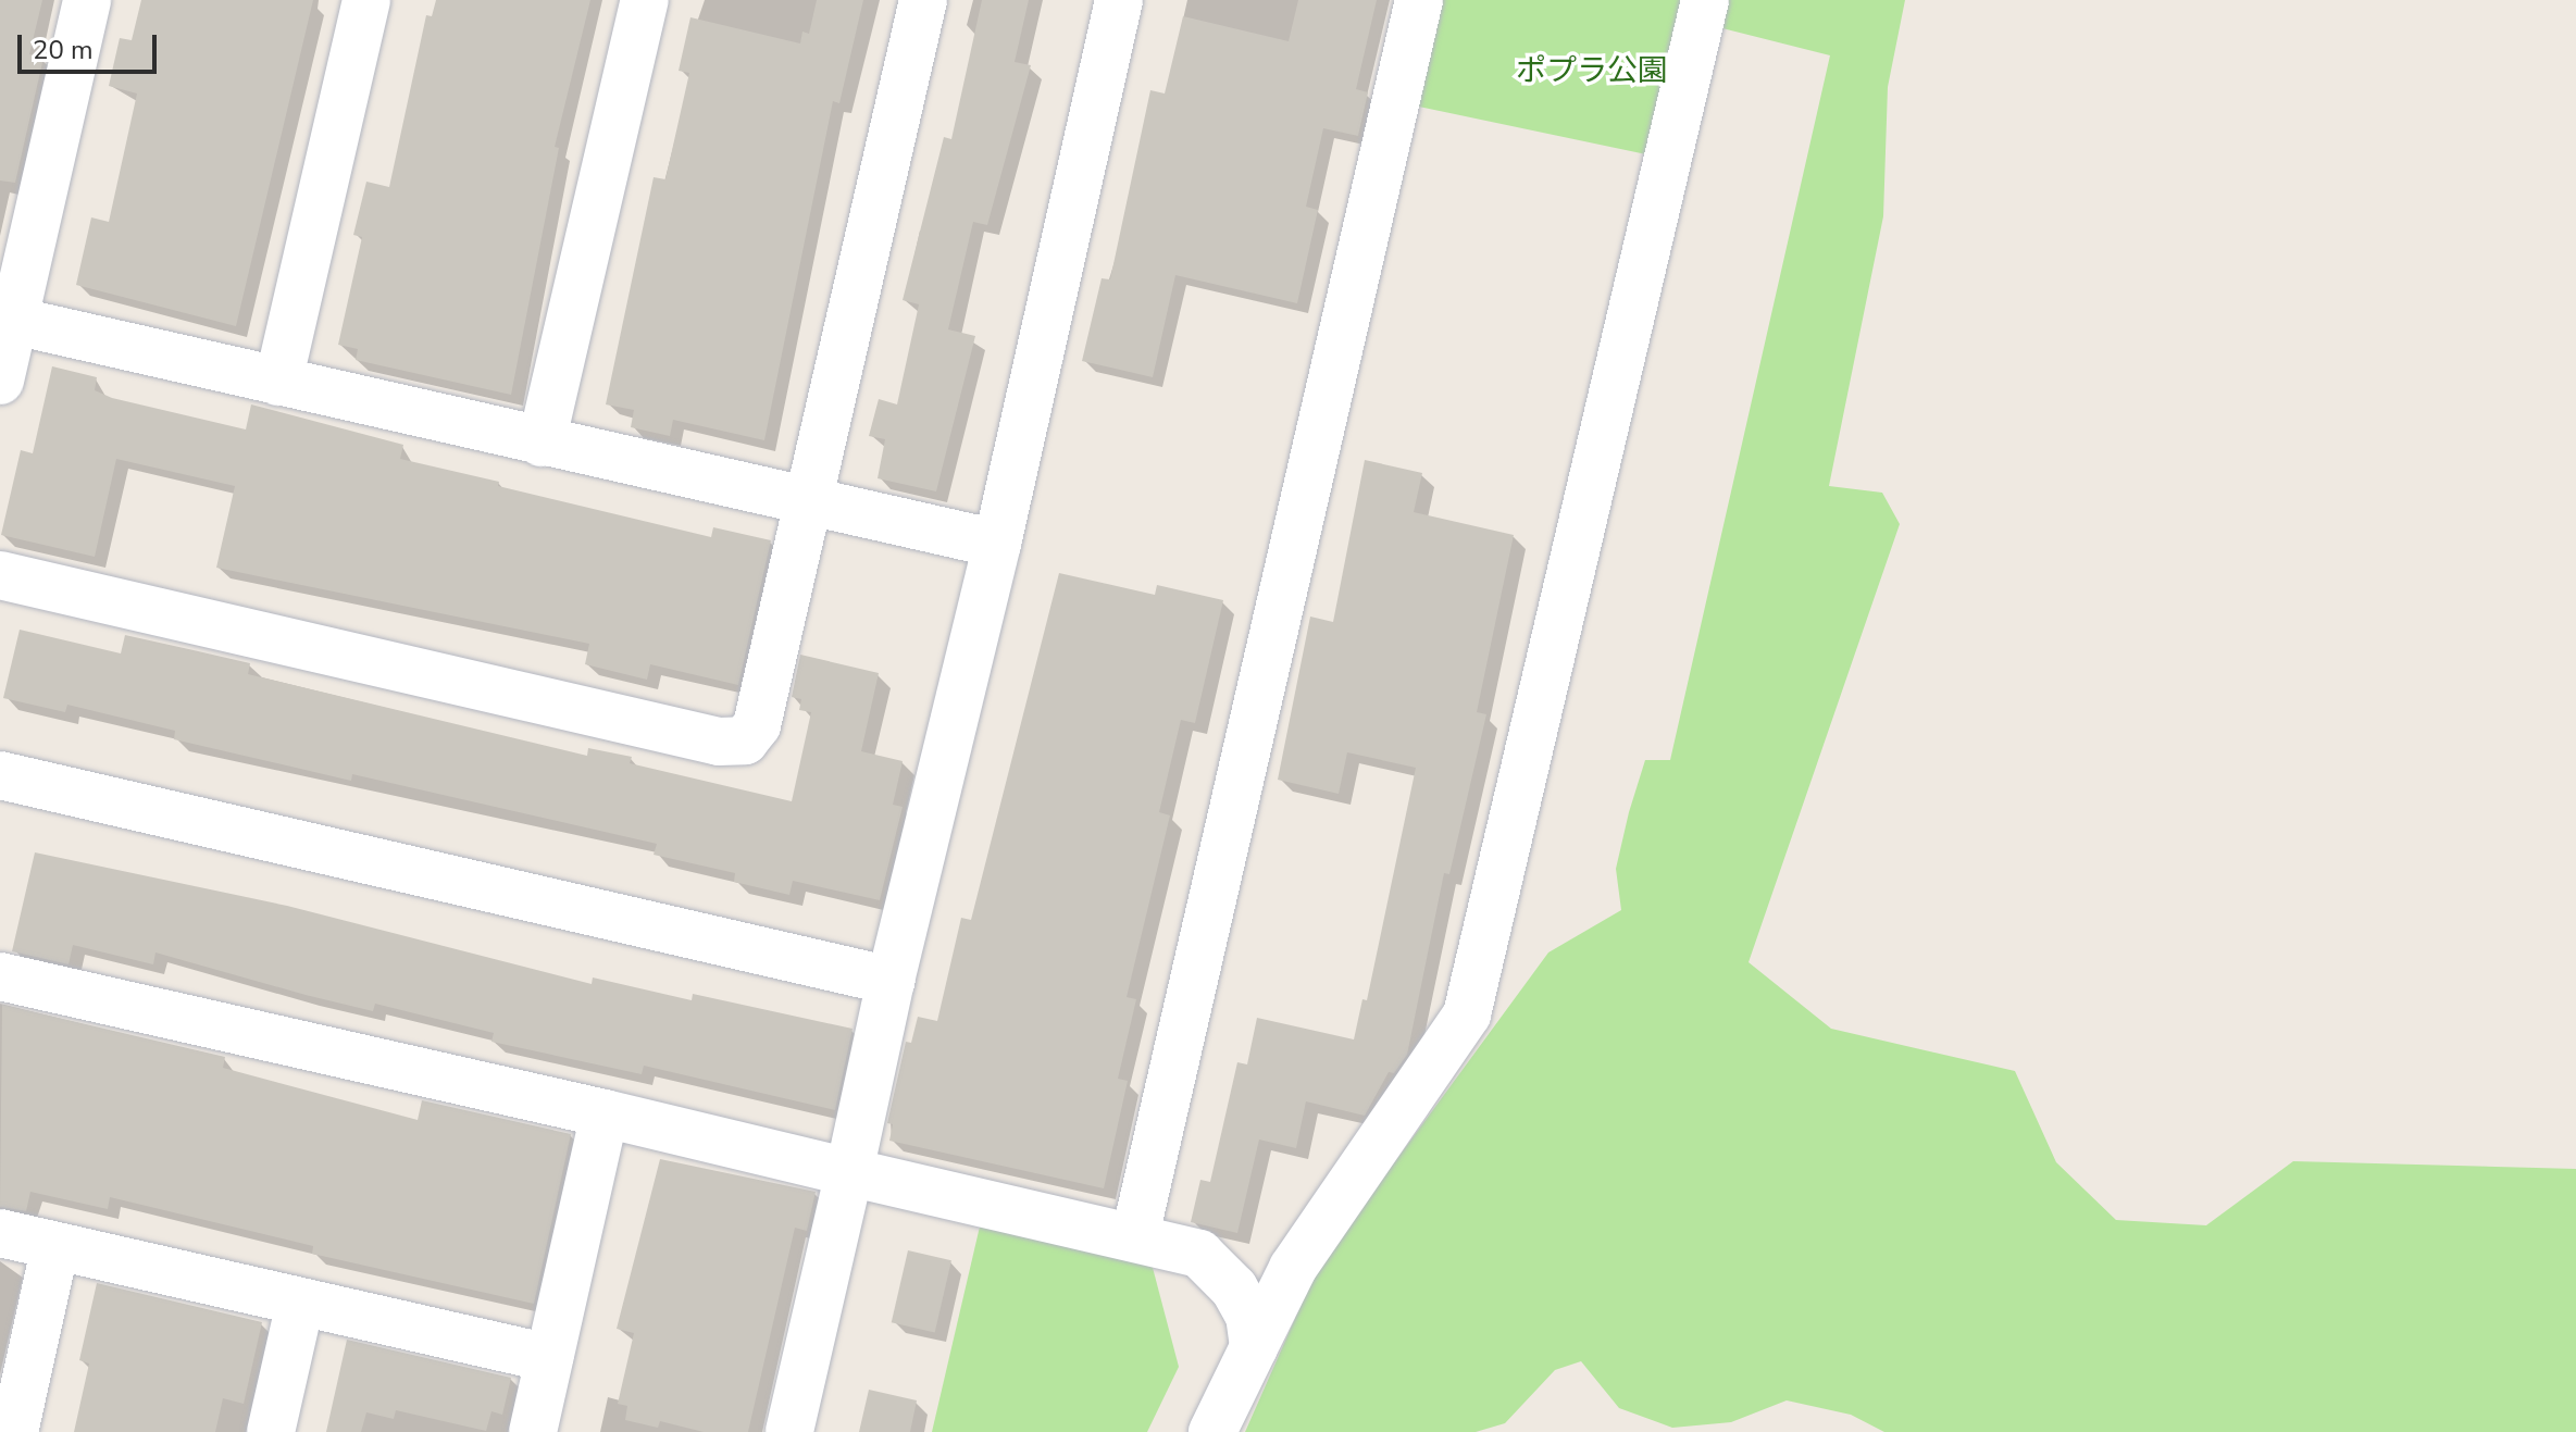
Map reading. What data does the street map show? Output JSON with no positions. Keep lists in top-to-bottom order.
{
  "parks": ["ポプラ公園"],
  "scale_bar": "20 m"
}
